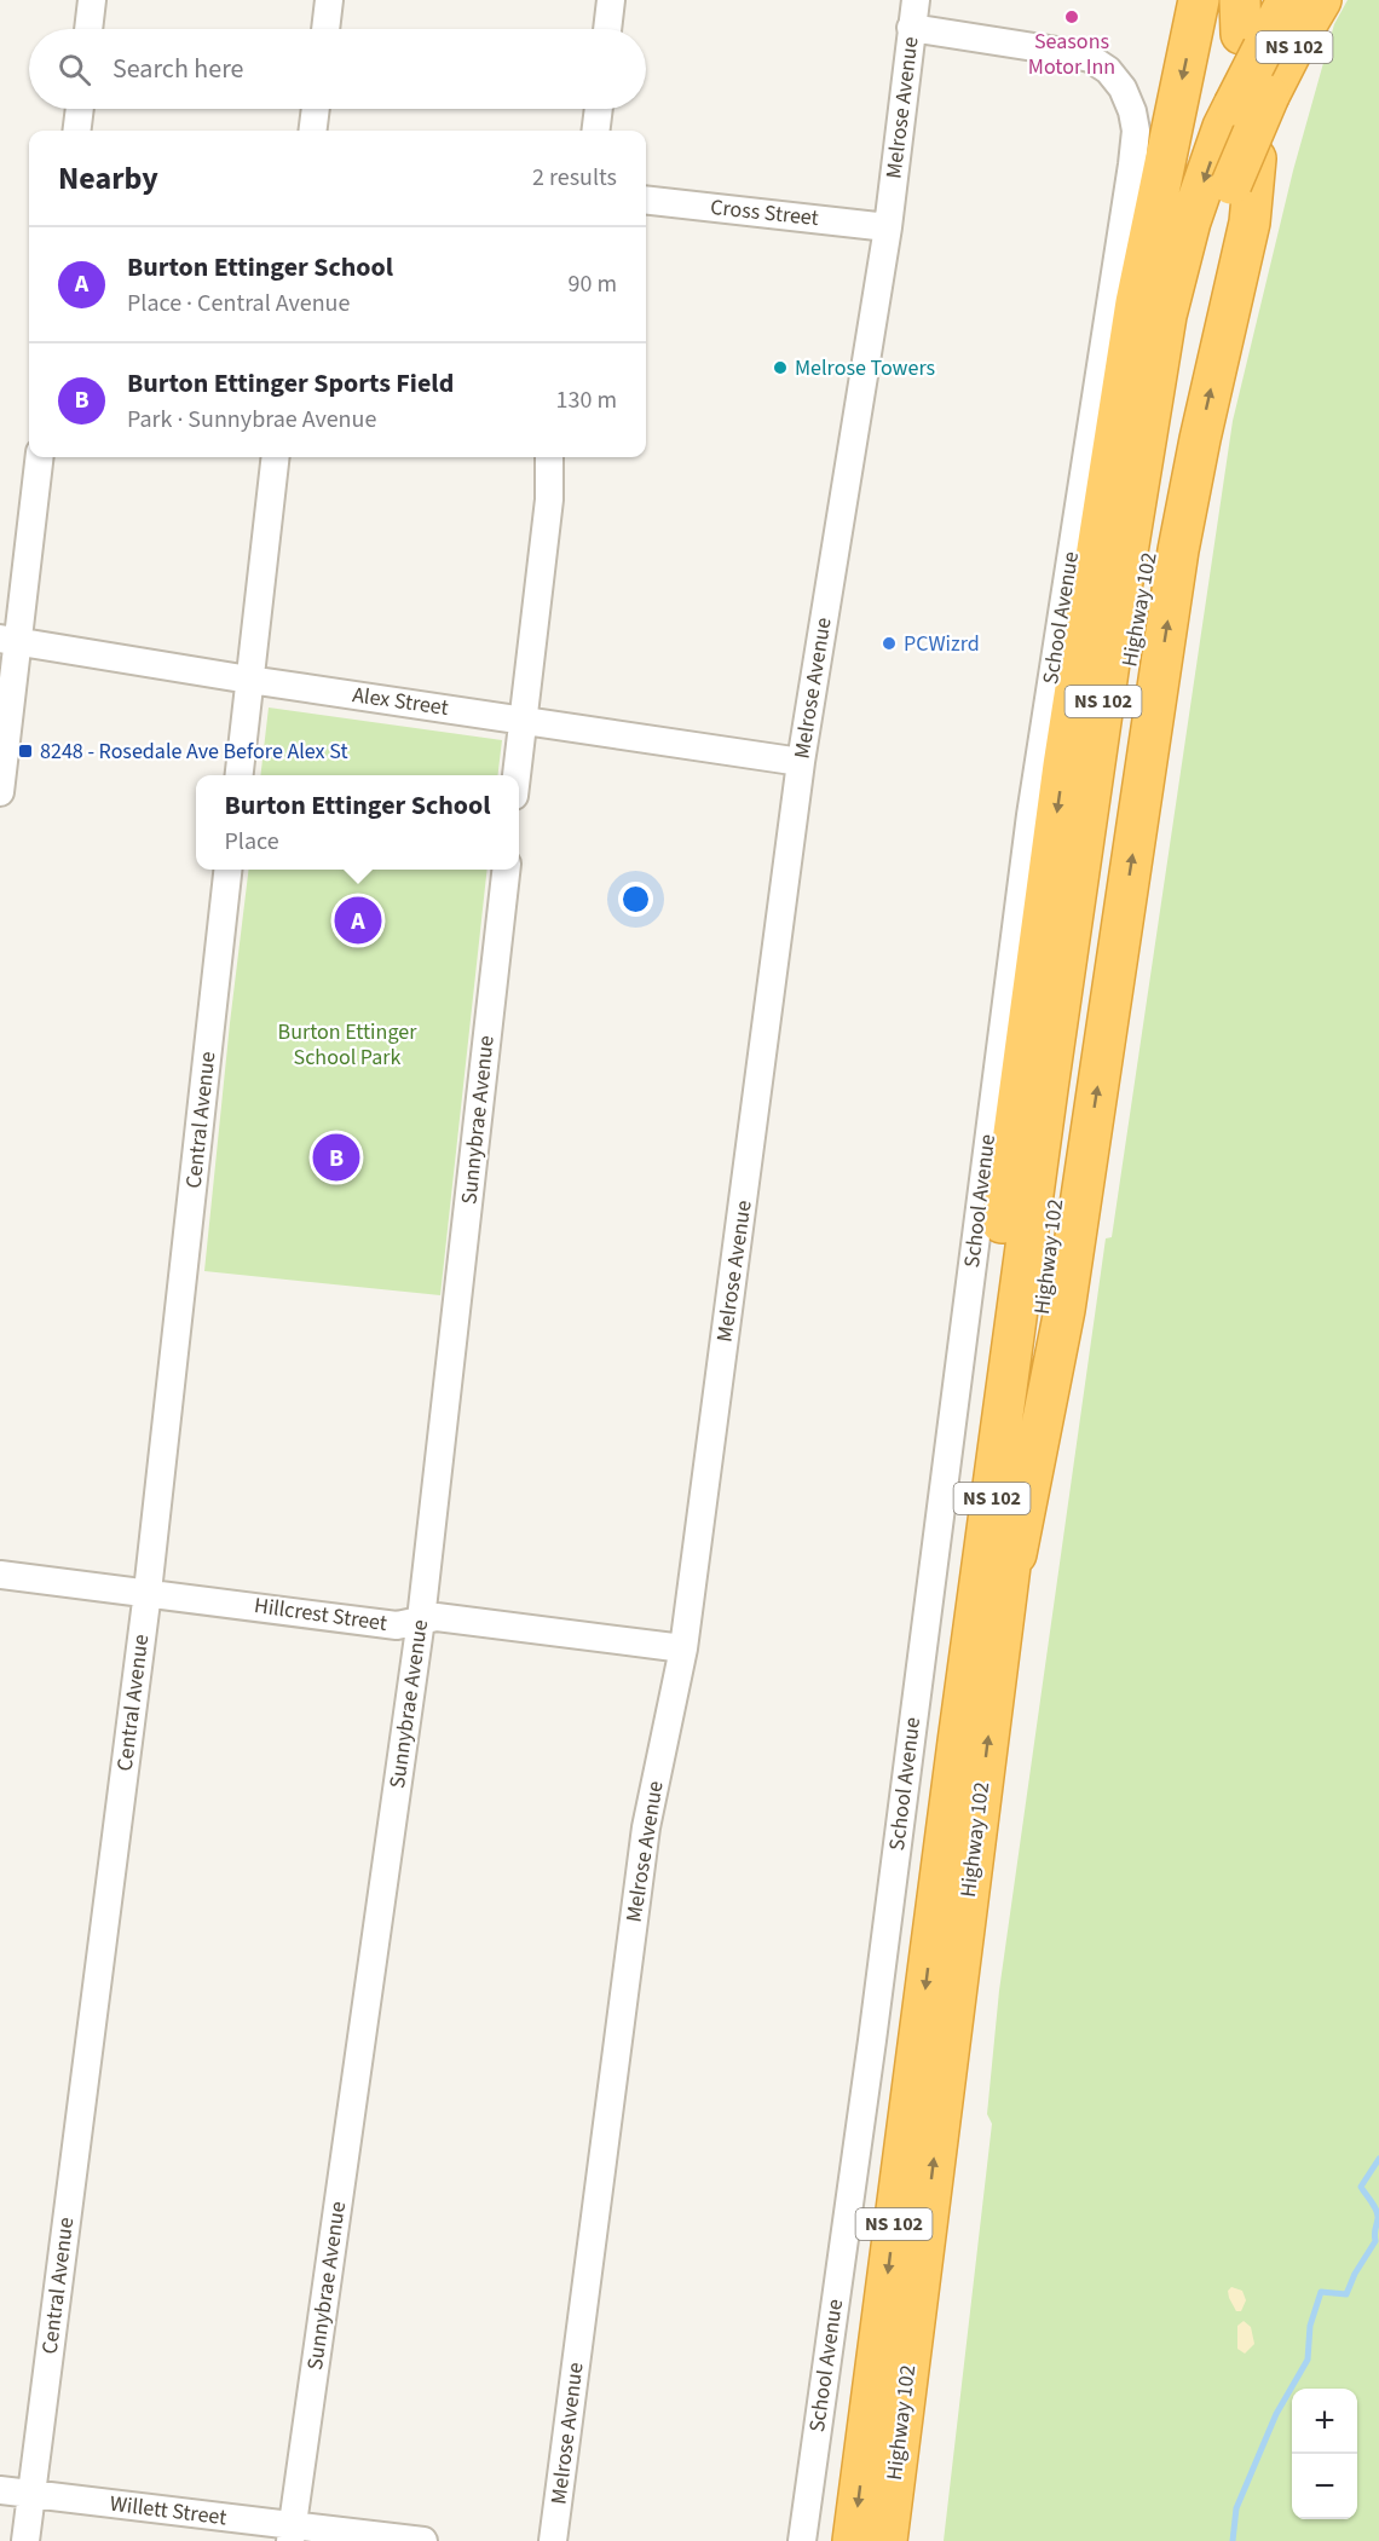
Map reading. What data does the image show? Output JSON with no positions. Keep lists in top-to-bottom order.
{
  "streets": {
    "highway": ["NS 102", "Highway 102"],
    "street": [
      "Melrose Avenue",
      "Cross Street",
      "School Avenue",
      "Alex Street",
      "Central Avenue",
      "Sunnybrae Avenue",
      "Hillcrest Street",
      "Willett Street"
    ]
  },
  "crossings": [
    ["Melrose Avenue", "Cross Street"],
    ["Melrose Avenue", "School Avenue"],
    ["Melrose Avenue", "Alex Street"],
    ["Melrose Avenue", "Hillcrest Street"],
    ["Central Avenue", "Hillcrest Street"],
    ["Central Avenue", "Willett Street"],
    ["Sunnybrae Avenue", "Hillcrest Street"],
    ["Sunnybrae Avenue", "Willett Street"]
  ],
  "parks": ["Burton Ettinger School Park"],
  "places": {
    "other": ["Seasons Motor Inn", "Melrose Towers", "PCWizrd"],
    "transit": ["8248 - Rosedale Ave Before Alex St"]
  },
  "page": {
    "search": "Search here",
    "heading": ["Nearby", "2 results"],
    "list": [
      {
        "mark": "A",
        "name": "Burton Ettinger School",
        "note": "Place · Central Avenue",
        "value": "90 m"
      },
      {
        "mark": "B",
        "name": "Burton Ettinger Sports Field",
        "note": "Park · Sunnybrae Avenue",
        "value": "130 m"
      }
    ],
    "popup": ["Burton Ettinger School", "Place"],
    "pins": ["A", "B"],
    "map_buttons": ["+", "−"]
  }
}
